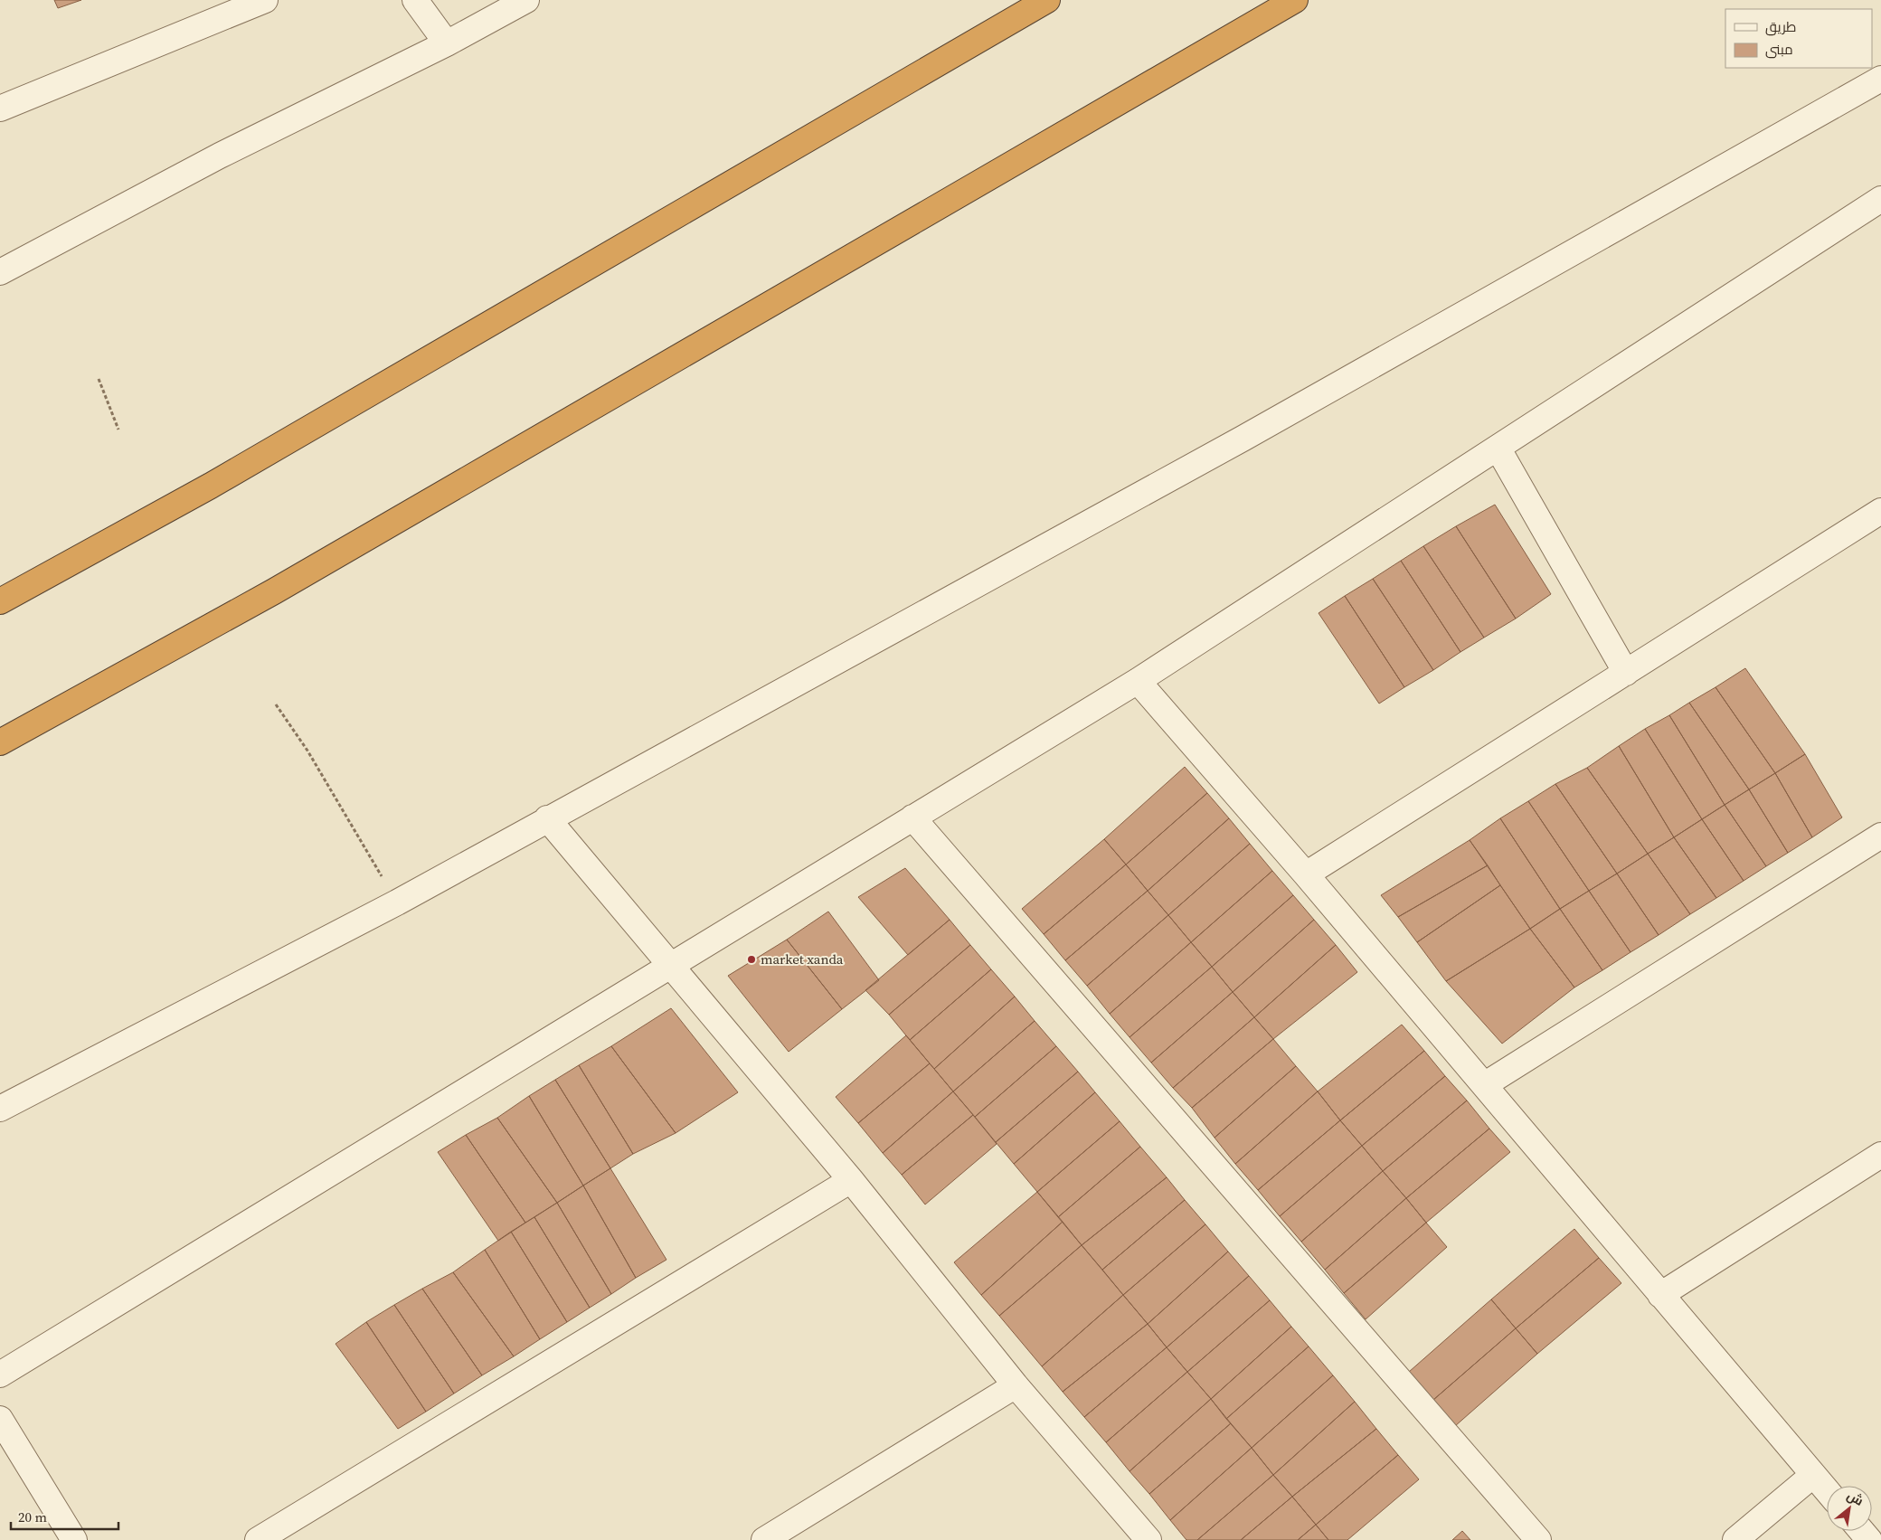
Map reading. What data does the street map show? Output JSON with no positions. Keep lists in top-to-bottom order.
{
  "places": ["market xanda"],
  "legend": ["طريق", "مبنى"],
  "scale_bar": "20 m",
  "north": "top right"
}
